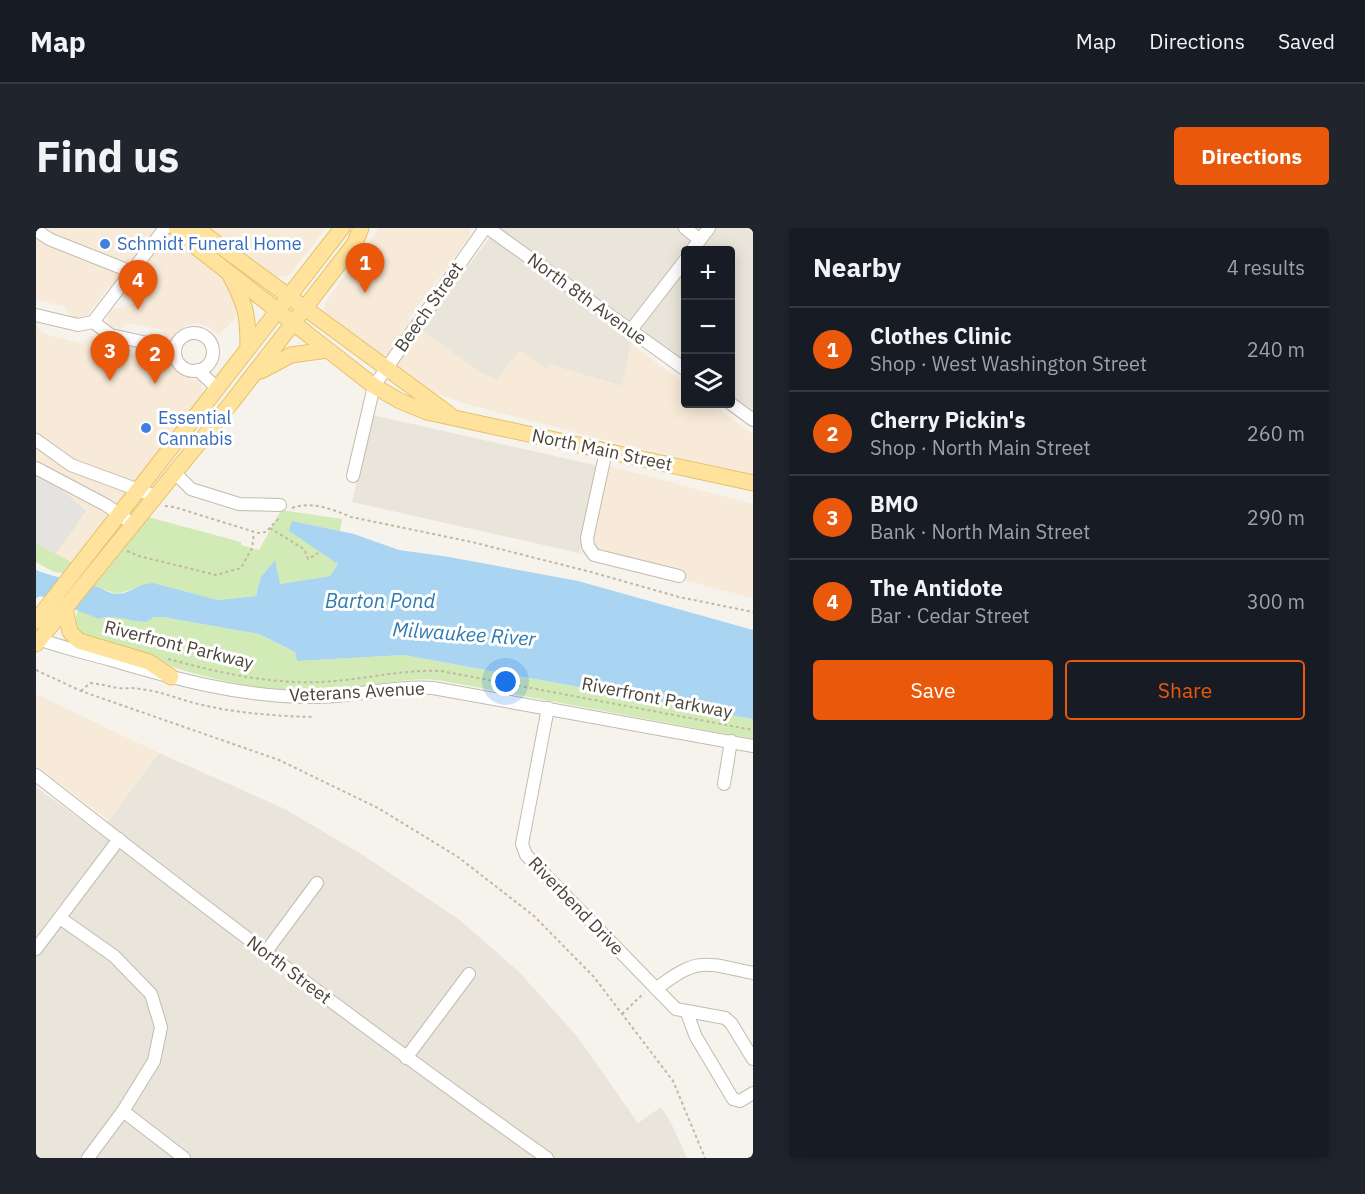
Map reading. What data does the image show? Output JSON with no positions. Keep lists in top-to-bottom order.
{
  "streets": {
    "main road": ["North Main Street"],
    "street": [
      "North 8th Avenue",
      "Beech Street",
      "Veterans Avenue",
      "Riverbend Drive",
      "North Street"
    ],
    "path": ["Riverfront Parkway"]
  },
  "crossings": [
    ["North 8th Avenue", "Beech Street"],
    ["Beech Street", "North Main Street"],
    ["Veterans Avenue", "Riverbend Drive"]
  ],
  "water": ["Barton Pond", "Milwaukee River"],
  "places": ["Schmidt Funeral Home", "Essential Cannabis"],
  "page": {
    "header": "Map",
    "nav": ["Map", "Directions", "Saved"],
    "buttons": [
      "Directions",
      ["Save", "Share"]
    ],
    "title": "Find us",
    "heading": ["Nearby", "4 results"],
    "pins": [
      "1",
      "4",
      "3",
      "2"
    ],
    "map_buttons": ["+", "−"],
    "list": [
      {
        "mark": "1",
        "name": "Clothes Clinic",
        "note": "Shop · West Washington Street",
        "value": "240 m"
      },
      {
        "mark": "2",
        "name": "Cherry Pickin's",
        "note": "Shop · North Main Street",
        "value": "260 m"
      },
      {
        "mark": "3",
        "name": "BMO",
        "note": "Bank · North Main Street",
        "value": "290 m"
      },
      {
        "mark": "4",
        "name": "The Antidote",
        "note": "Bar · Cedar Street",
        "value": "300 m"
      }
    ]
  }
}
